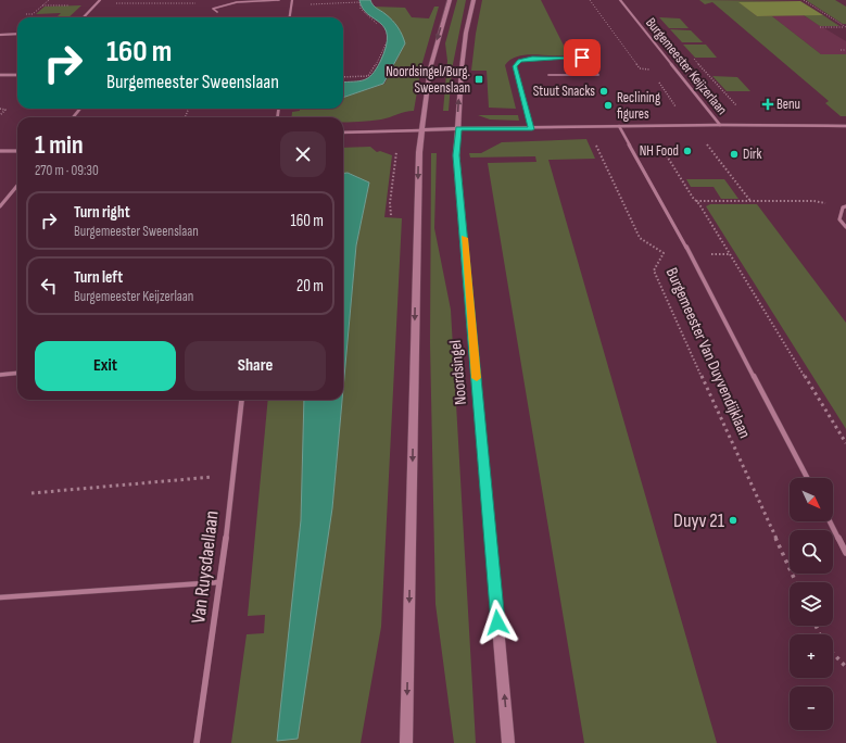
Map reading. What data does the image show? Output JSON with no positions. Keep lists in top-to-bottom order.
{
  "streets": {
    "main road": ["Noordsingel"],
    "street": ["Burgemeester Keijzerlaan", "Burgemeester Van Duyvendijklaan", "Van Ruysdaellaan"]
  },
  "places": {
    "transit": ["Noordsingel/Burg. Sweenslaan"],
    "other": [
      "Stuut Snacks",
      "Reclining figures",
      "NH Food",
      "Dirk",
      "Duyv 21"
    ],
    "health": ["Benu"]
  },
  "north": "bottom right",
  "page": {
    "turn": ["160 m", "Burgemeester Sweenslaan"],
    "heading": ["1 min", "270 m · 09:30"],
    "list": [
      {
        "name": "Turn right",
        "note": "Burgemeester Sweenslaan",
        "value": "160 m"
      },
      {
        "name": "Turn left",
        "note": "Burgemeester Keijzerlaan",
        "value": "20 m"
      }
    ],
    "buttons": ["Exit", "Share"],
    "map_buttons": ["+", "−"]
  }
}
